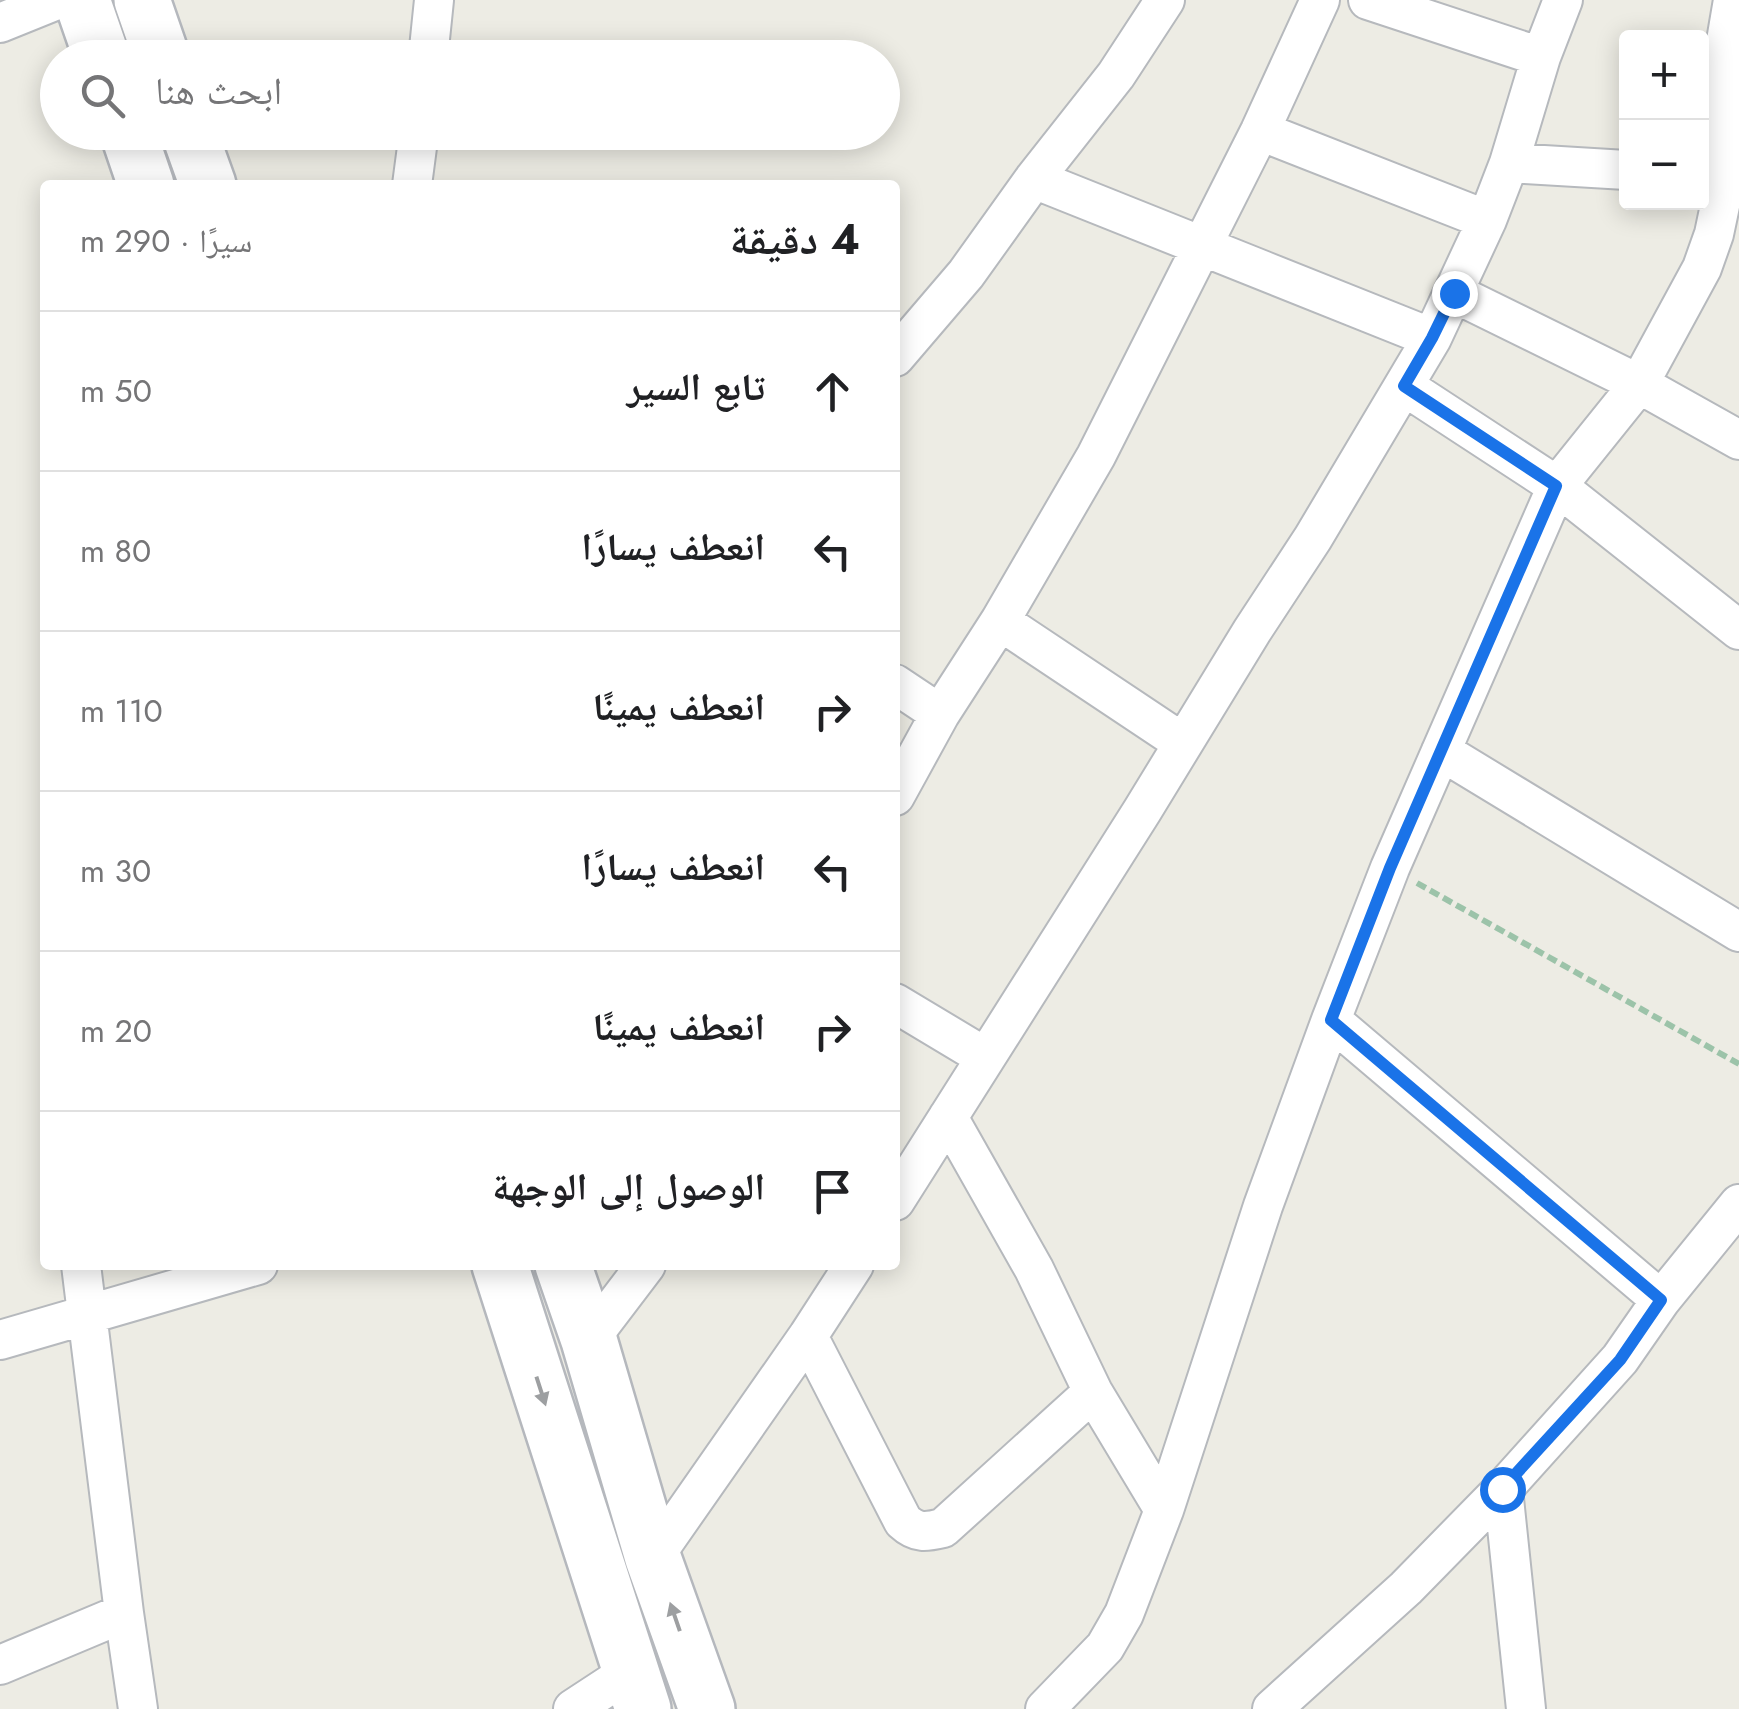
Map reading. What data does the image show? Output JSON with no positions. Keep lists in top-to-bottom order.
{
  "page": {
    "map_buttons": ["+", "−"],
    "search": "ابحث هنا",
    "heading": ["4 دقيقة", "سيرًا · 290 m"],
    "list": [
      ["تابع السير", "50 m"],
      ["انعطف يسارًا", "80 m"],
      ["انعطف يمينًا", "110 m"],
      ["انعطف يسارًا", "30 m"],
      ["انعطف يمينًا", "20 m"],
      "الوصول إلى الوجهة"
    ]
  }
}
